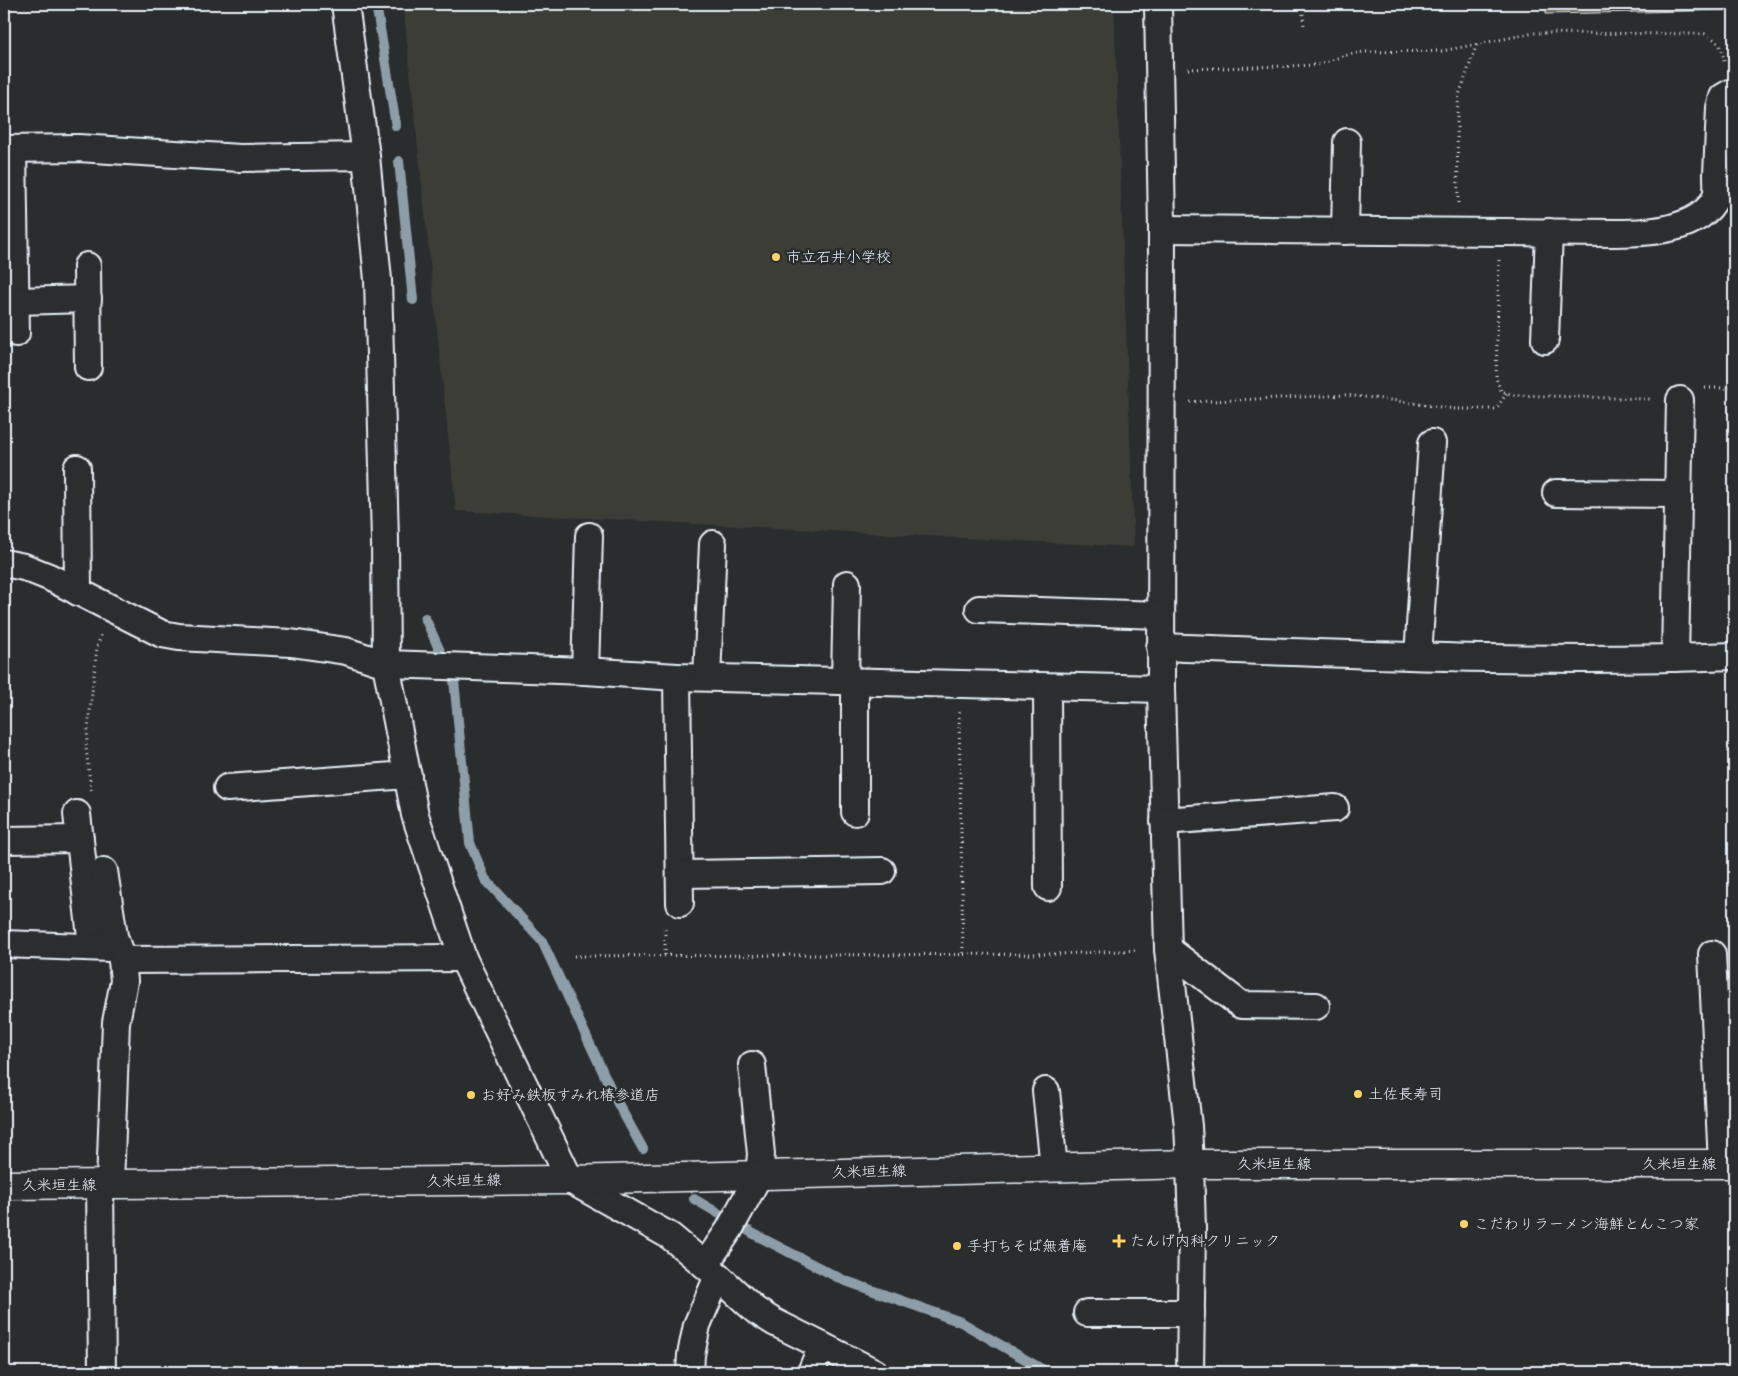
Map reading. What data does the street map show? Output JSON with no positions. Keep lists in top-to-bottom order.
{
  "streets": {
    "main road": ["久米垣生線"]
  },
  "places": {
    "other": [
      "市立石井小学校",
      "土佐長寿司",
      "お好み鉄板すみれ椿参道店",
      "こだわりラーメン海鮮とんこつ家",
      "手打ちそば無着庵"
    ],
    "health": ["たんげ内科クリニック"]
  }
}
